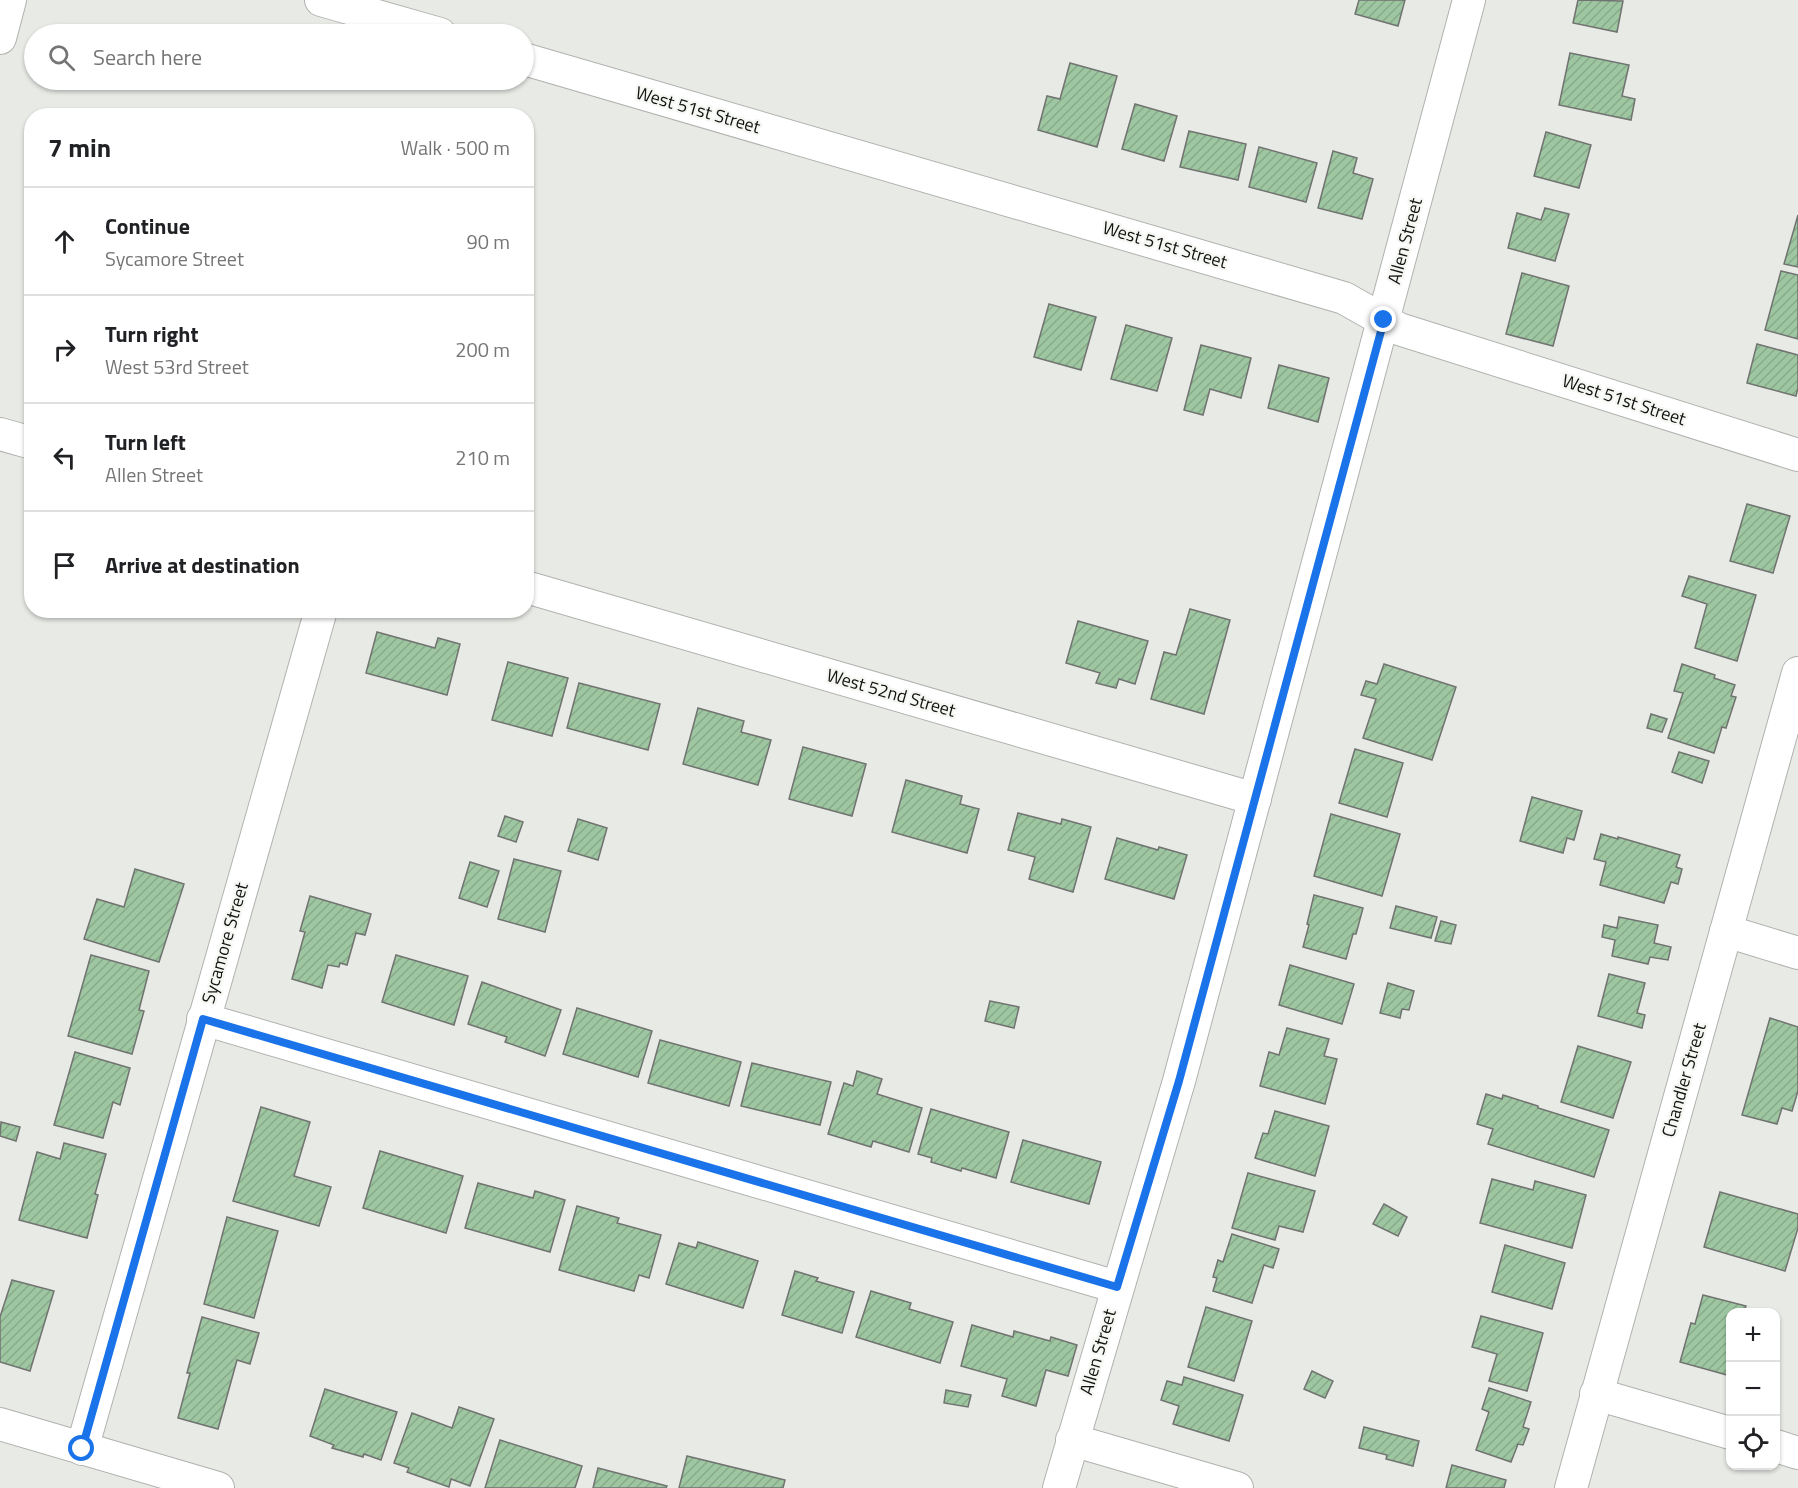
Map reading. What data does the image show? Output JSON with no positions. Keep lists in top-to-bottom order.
{
  "streets": {
    "street": [
      "West 51st Street",
      "Allen Street",
      "West 52nd Street",
      "Sycamore Street",
      "Chandler Street"
    ]
  },
  "crossings": [
    ["West 51st Street", "Allen Street"],
    ["Allen Street", "West 52nd Street"]
  ],
  "page": {
    "search": "Search here",
    "heading": ["7 min", "Walk · 500 m"],
    "list": [
      ["Continue", "Sycamore Street", "90 m"],
      ["Turn right", "West 53rd Street", "200 m"],
      ["Turn left", "Allen Street", "210 m"],
      "Arrive at destination"
    ],
    "map_buttons": ["+", "−"]
  }
}
